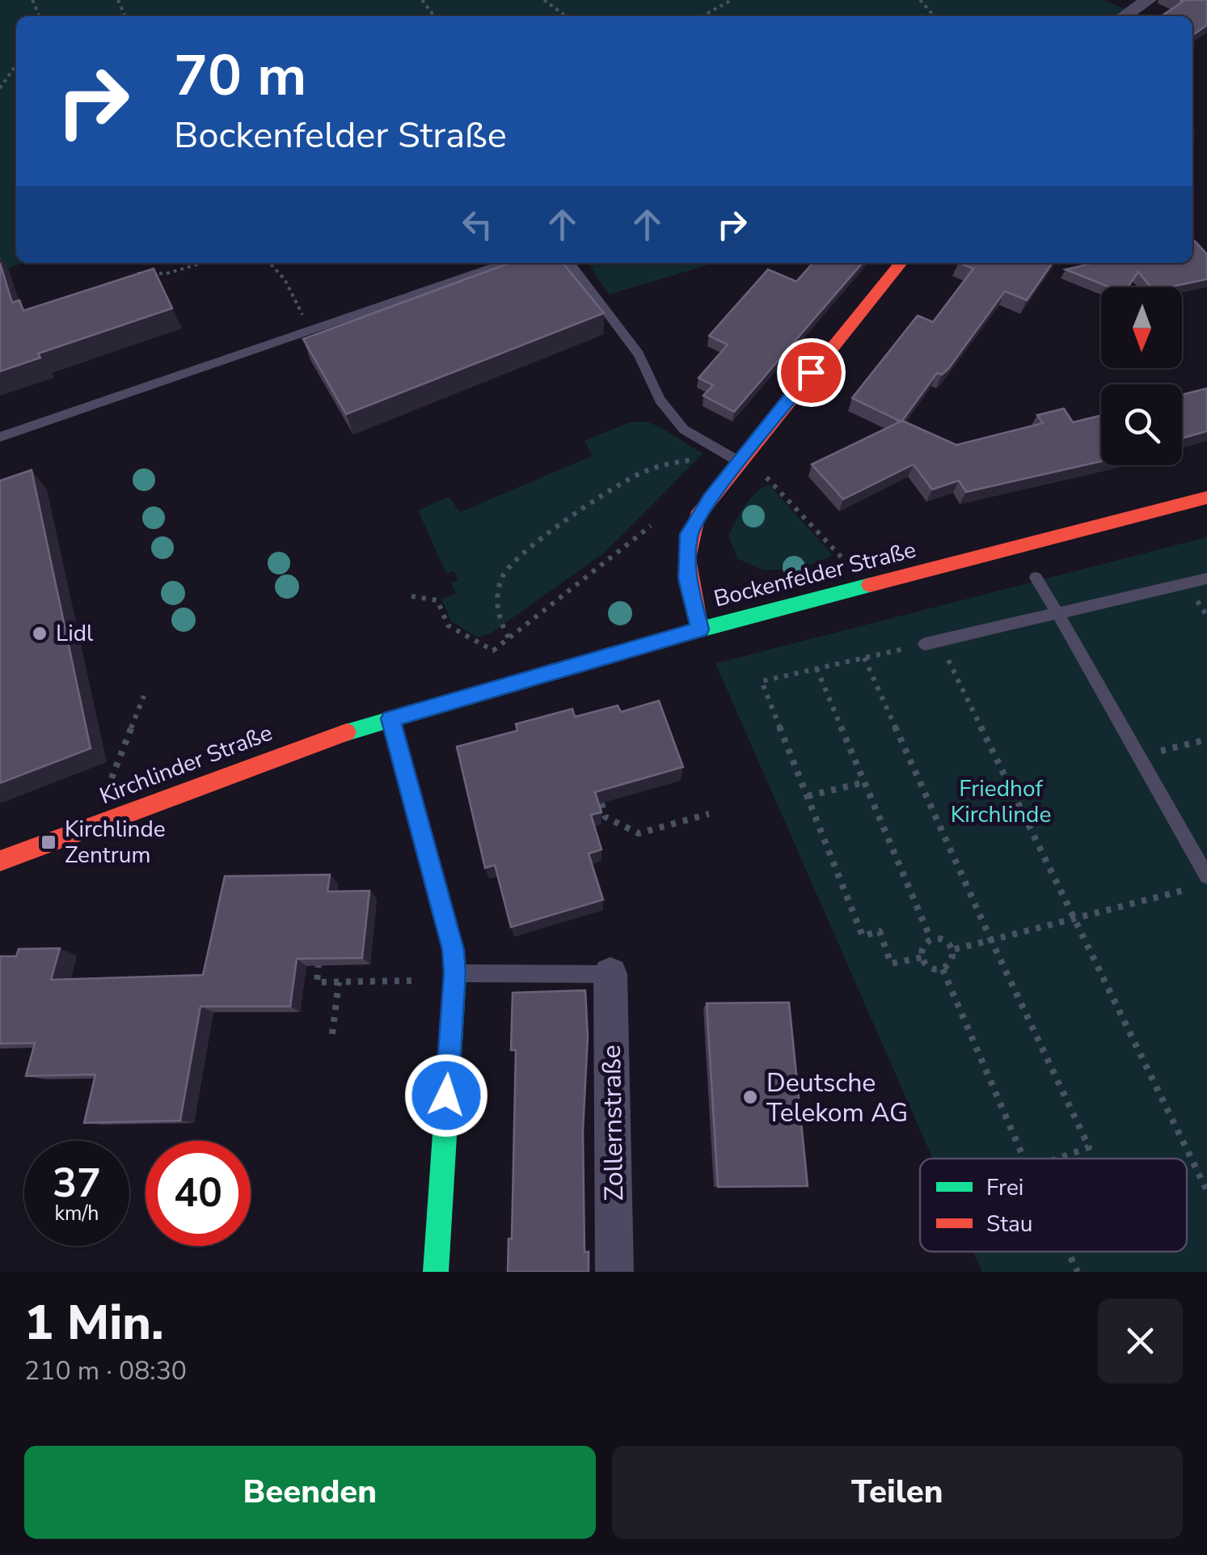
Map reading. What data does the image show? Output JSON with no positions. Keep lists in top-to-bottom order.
{
  "streets": {
    "main road": ["Bockenfelder Straße", "Kirchlinder Straße"],
    "street": ["Zollernstraße"]
  },
  "crossings": [
    ["Bockenfelder Straße", "Kirchlinder Straße"]
  ],
  "parks": ["Friedhof Kirchlinde"],
  "places": {
    "other": ["Lidl", "Deutsche Telekom AG"],
    "transit": ["Kirchlinde Zentrum"]
  },
  "legend": ["Frei", "Stau"],
  "north": "bottom",
  "page": {
    "turn": ["70 m", "Bockenfelder Straße"],
    "speed": "37 km/h",
    "limit": "40",
    "heading": ["1 Min.", "210 m · 08:30"],
    "buttons": ["Beenden", "Teilen"]
  }
}
